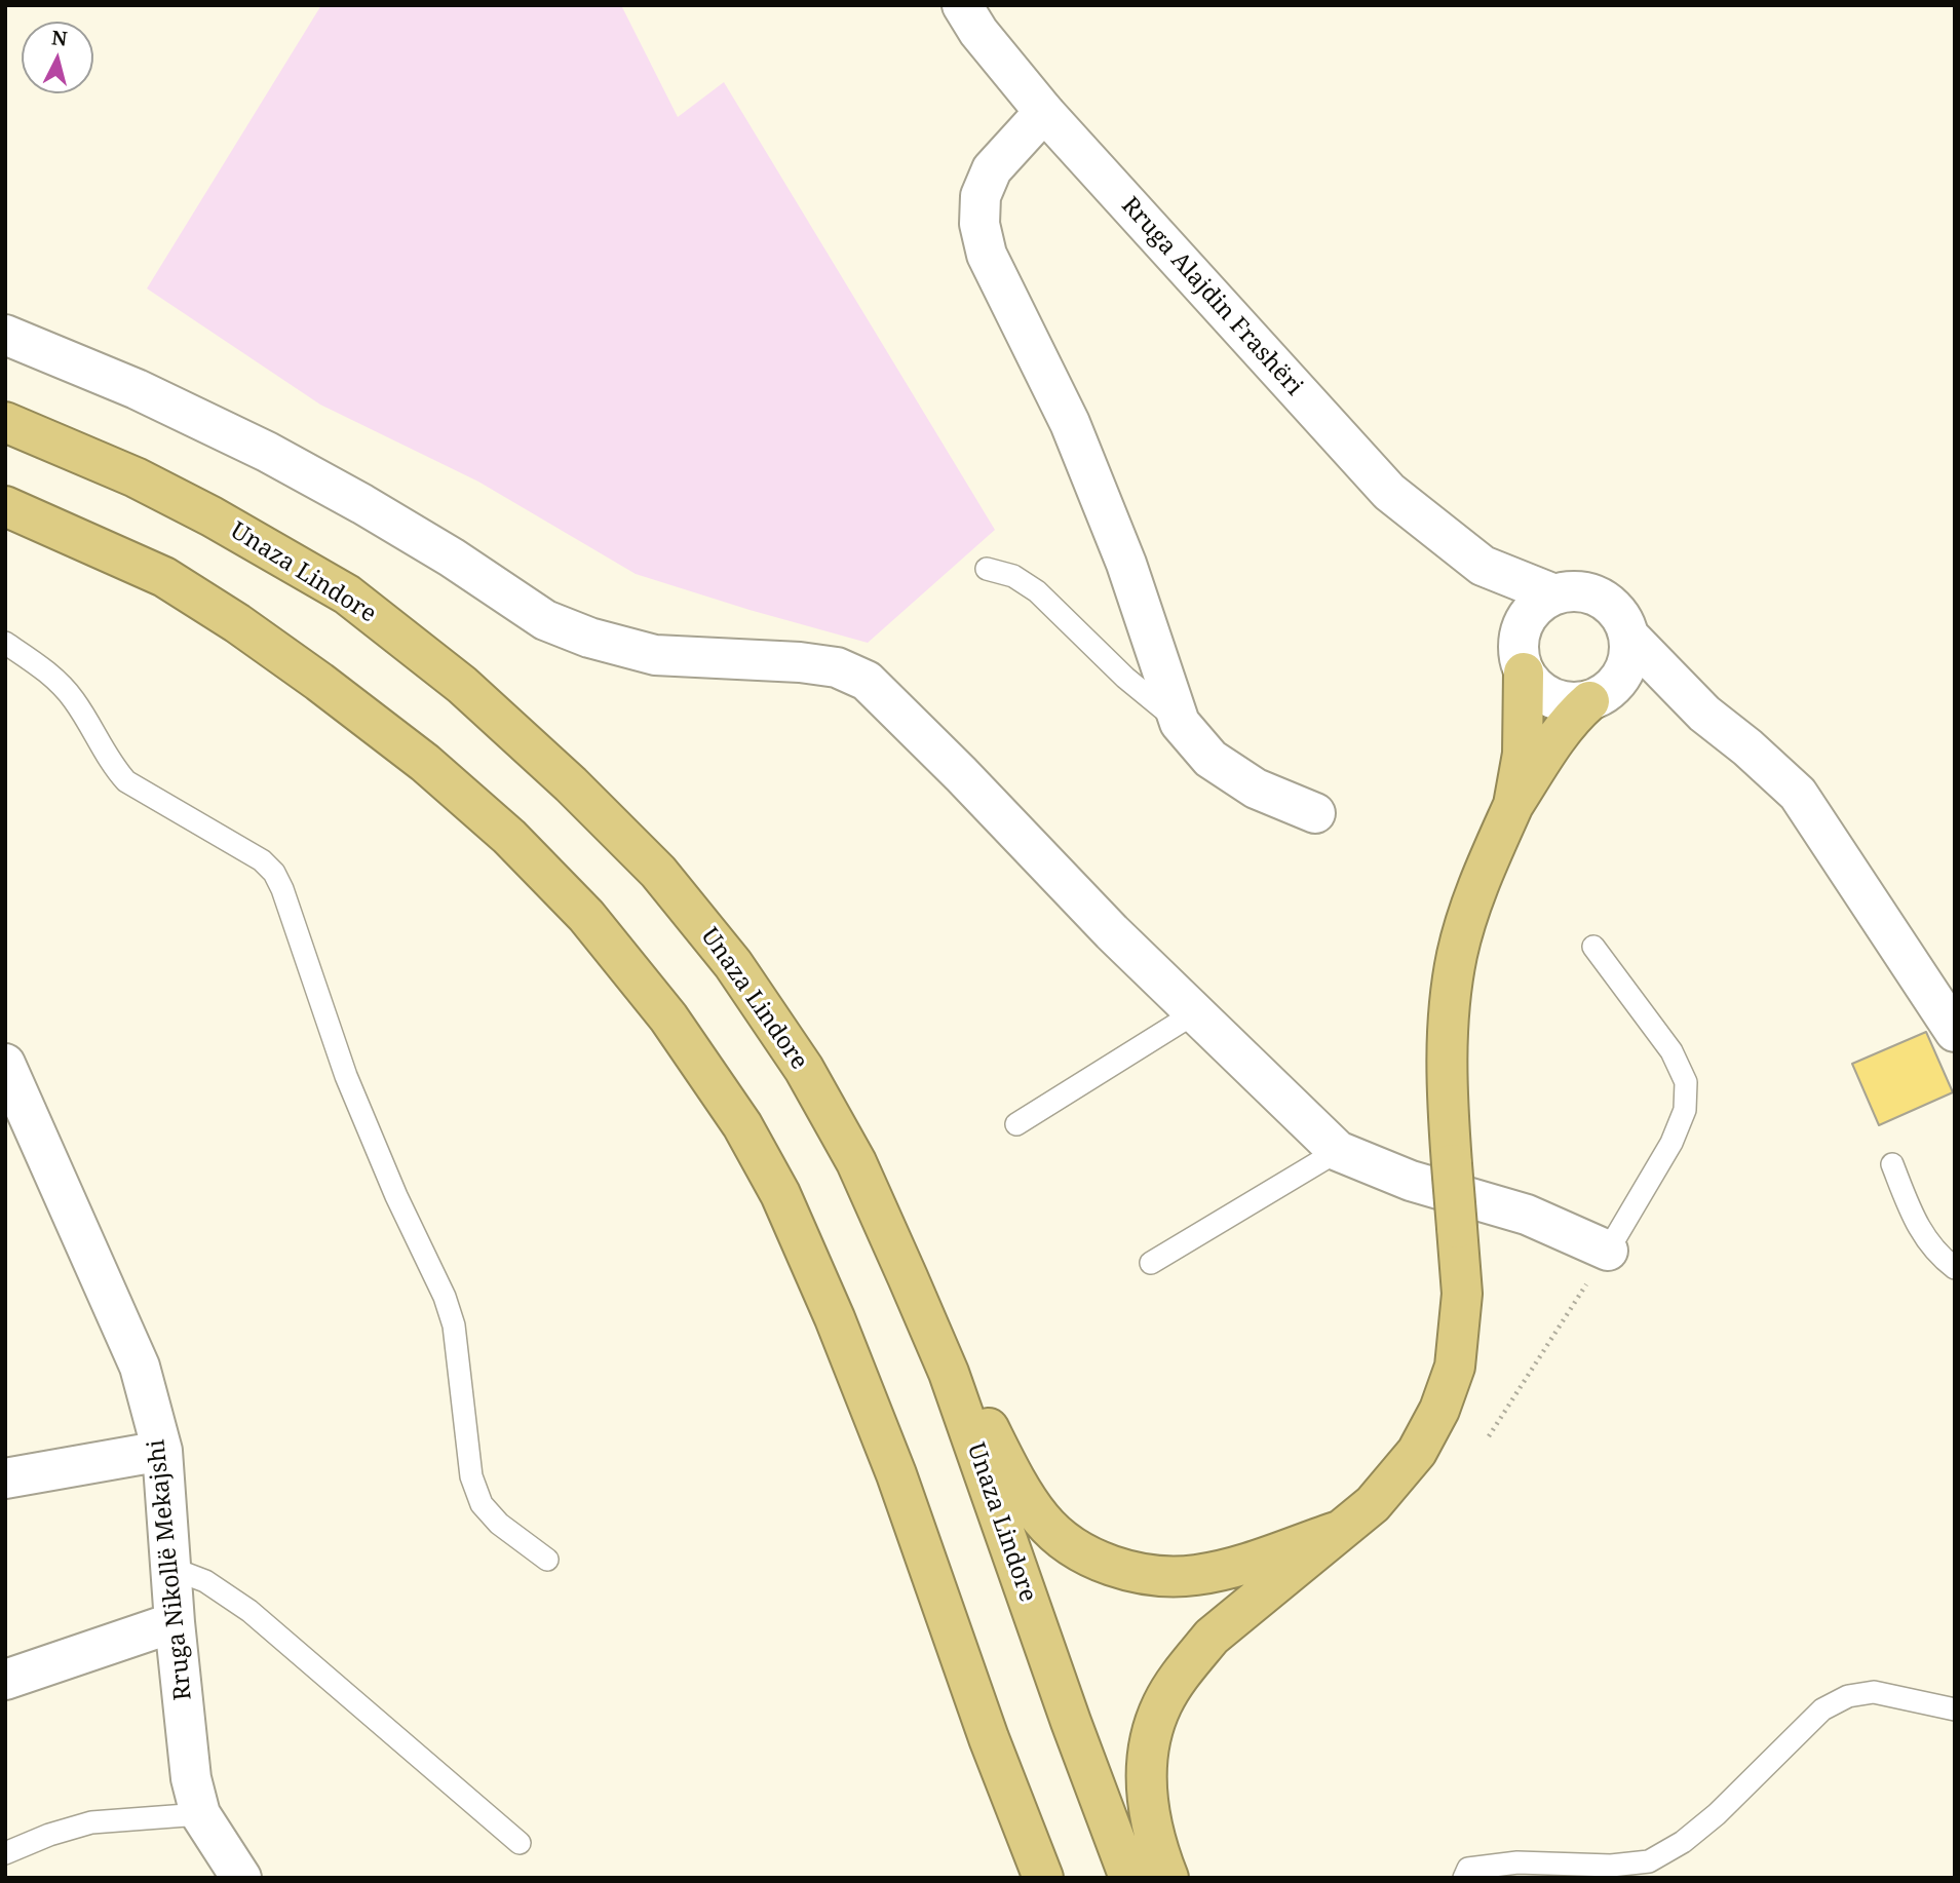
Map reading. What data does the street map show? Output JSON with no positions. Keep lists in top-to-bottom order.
{
  "streets": {
    "highway": ["Unaza Lindore"],
    "street": ["Rruga Alajdin Frashëri", "Rruga Nikollë Mekajshi"]
  },
  "north": "top"
}
